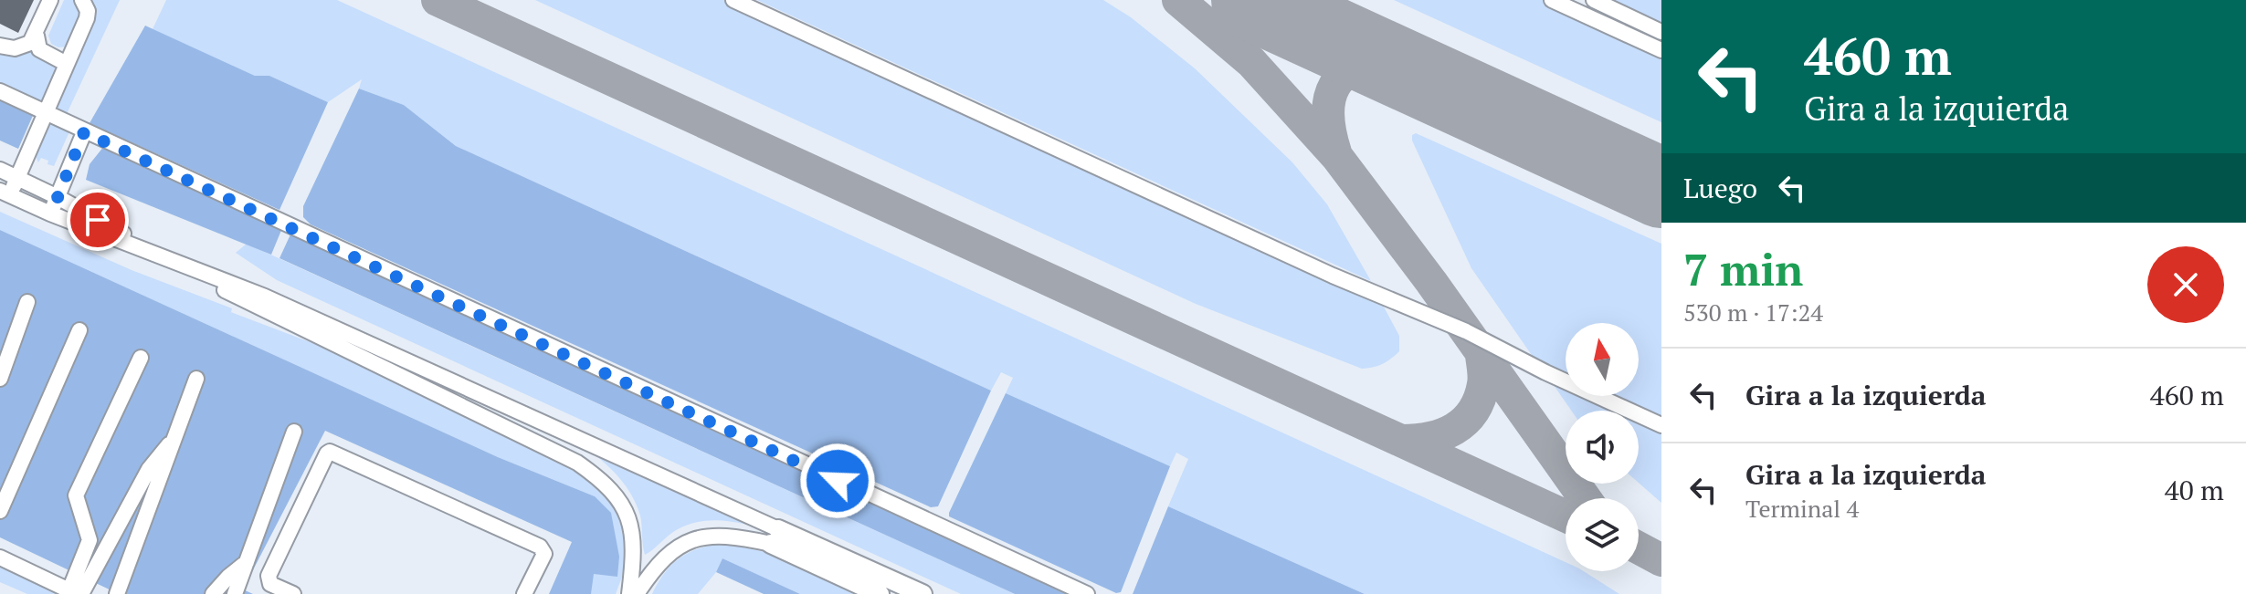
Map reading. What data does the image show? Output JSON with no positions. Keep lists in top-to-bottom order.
{
  "north": "top",
  "page": {
    "turn": ["460 m", "Gira a la izquierda"],
    "then": "Luego",
    "heading": ["7 min", "530 m · 17:24"],
    "list": [
      {
        "name": "Gira a la izquierda",
        "value": "460 m"
      },
      {
        "name": "Gira a la izquierda",
        "note": "Terminal 4",
        "value": "40 m"
      }
    ]
  }
}
